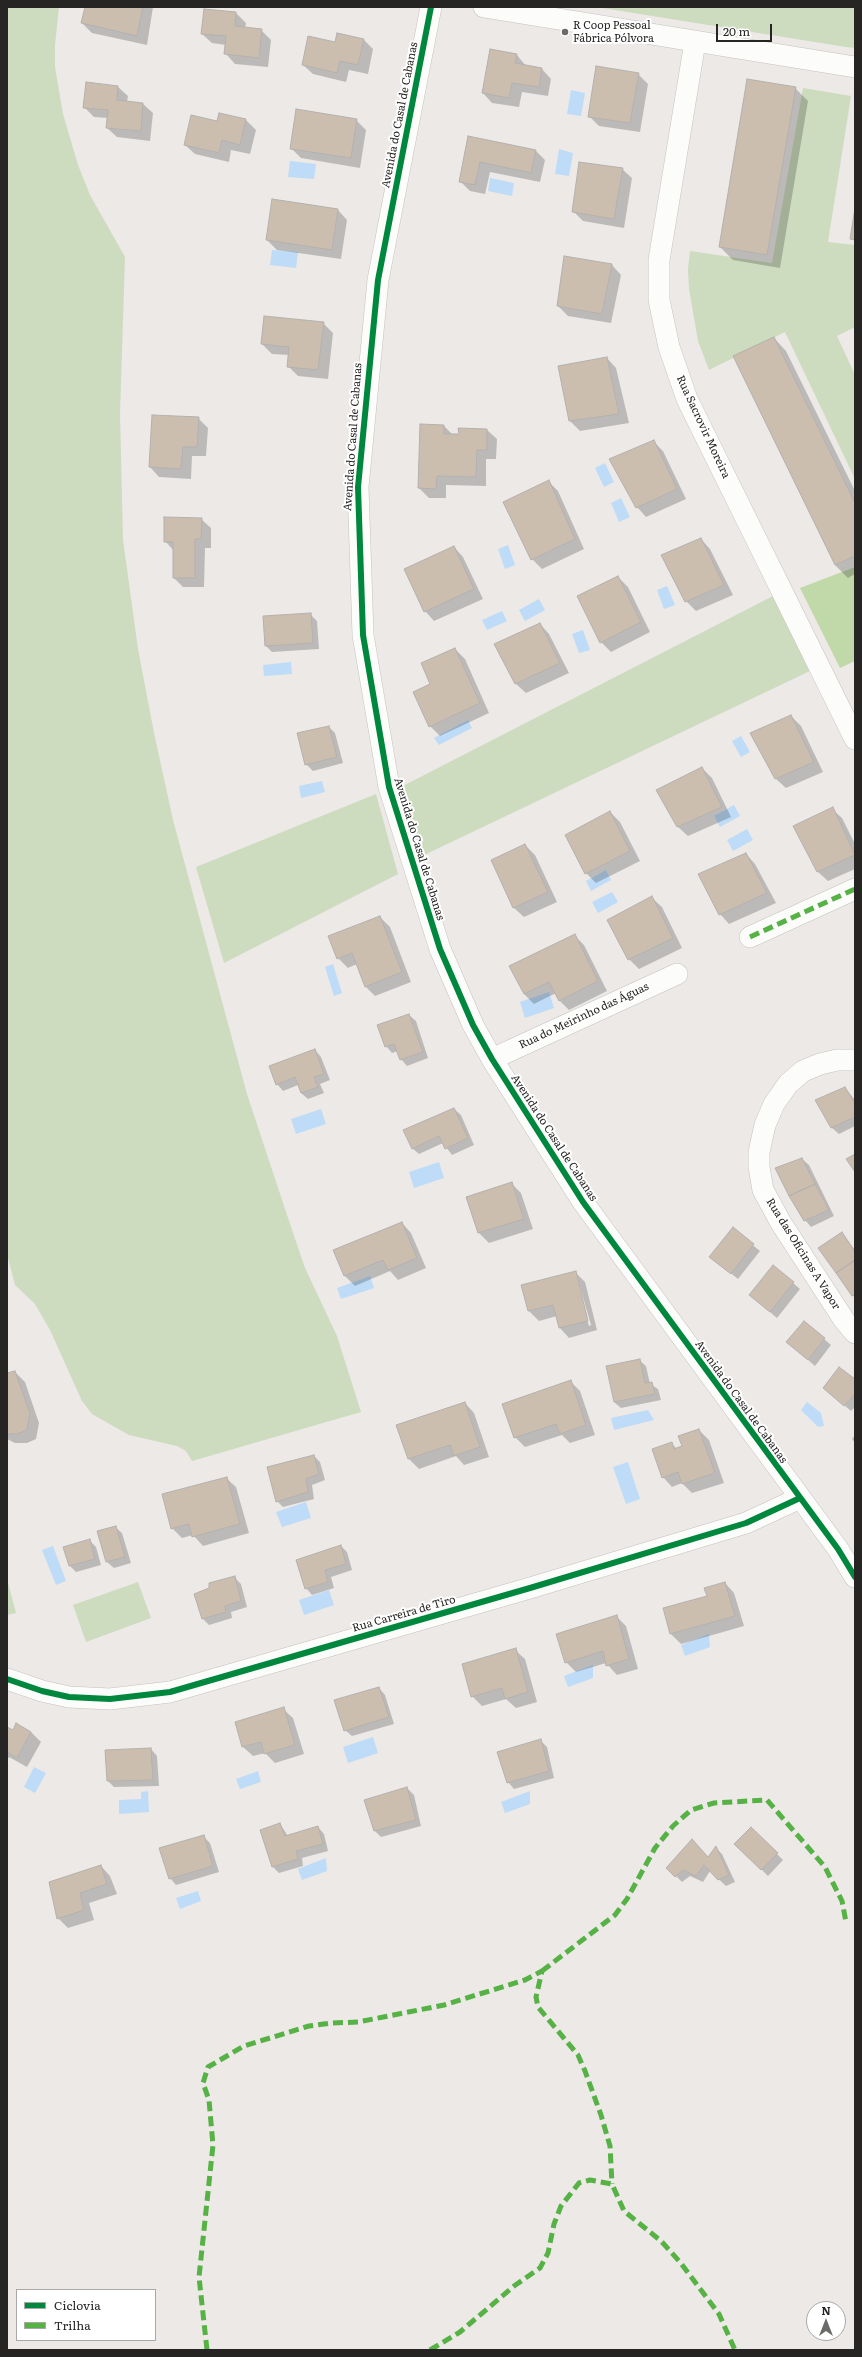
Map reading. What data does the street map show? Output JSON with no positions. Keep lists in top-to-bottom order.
{
  "streets": {
    "street": [
      "Avenida do Casal de Cabanas",
      "Rua Sacrovir Moreira",
      "Rua do Meirinho das Águas",
      "Rua das Oficinas A Vapor",
      "Rua Carreira de Tiro"
    ]
  },
  "crossings": [
    ["Avenida do Casal de Cabanas", "Rua do Meirinho das Águas"],
    ["Avenida do Casal de Cabanas", "Rua Carreira de Tiro"]
  ],
  "places": ["R Coop Pessoal Fábrica Pólvora"],
  "legend": ["Ciclovia", "Trilha"],
  "scale_bar": "20 m",
  "north": "top"
}
